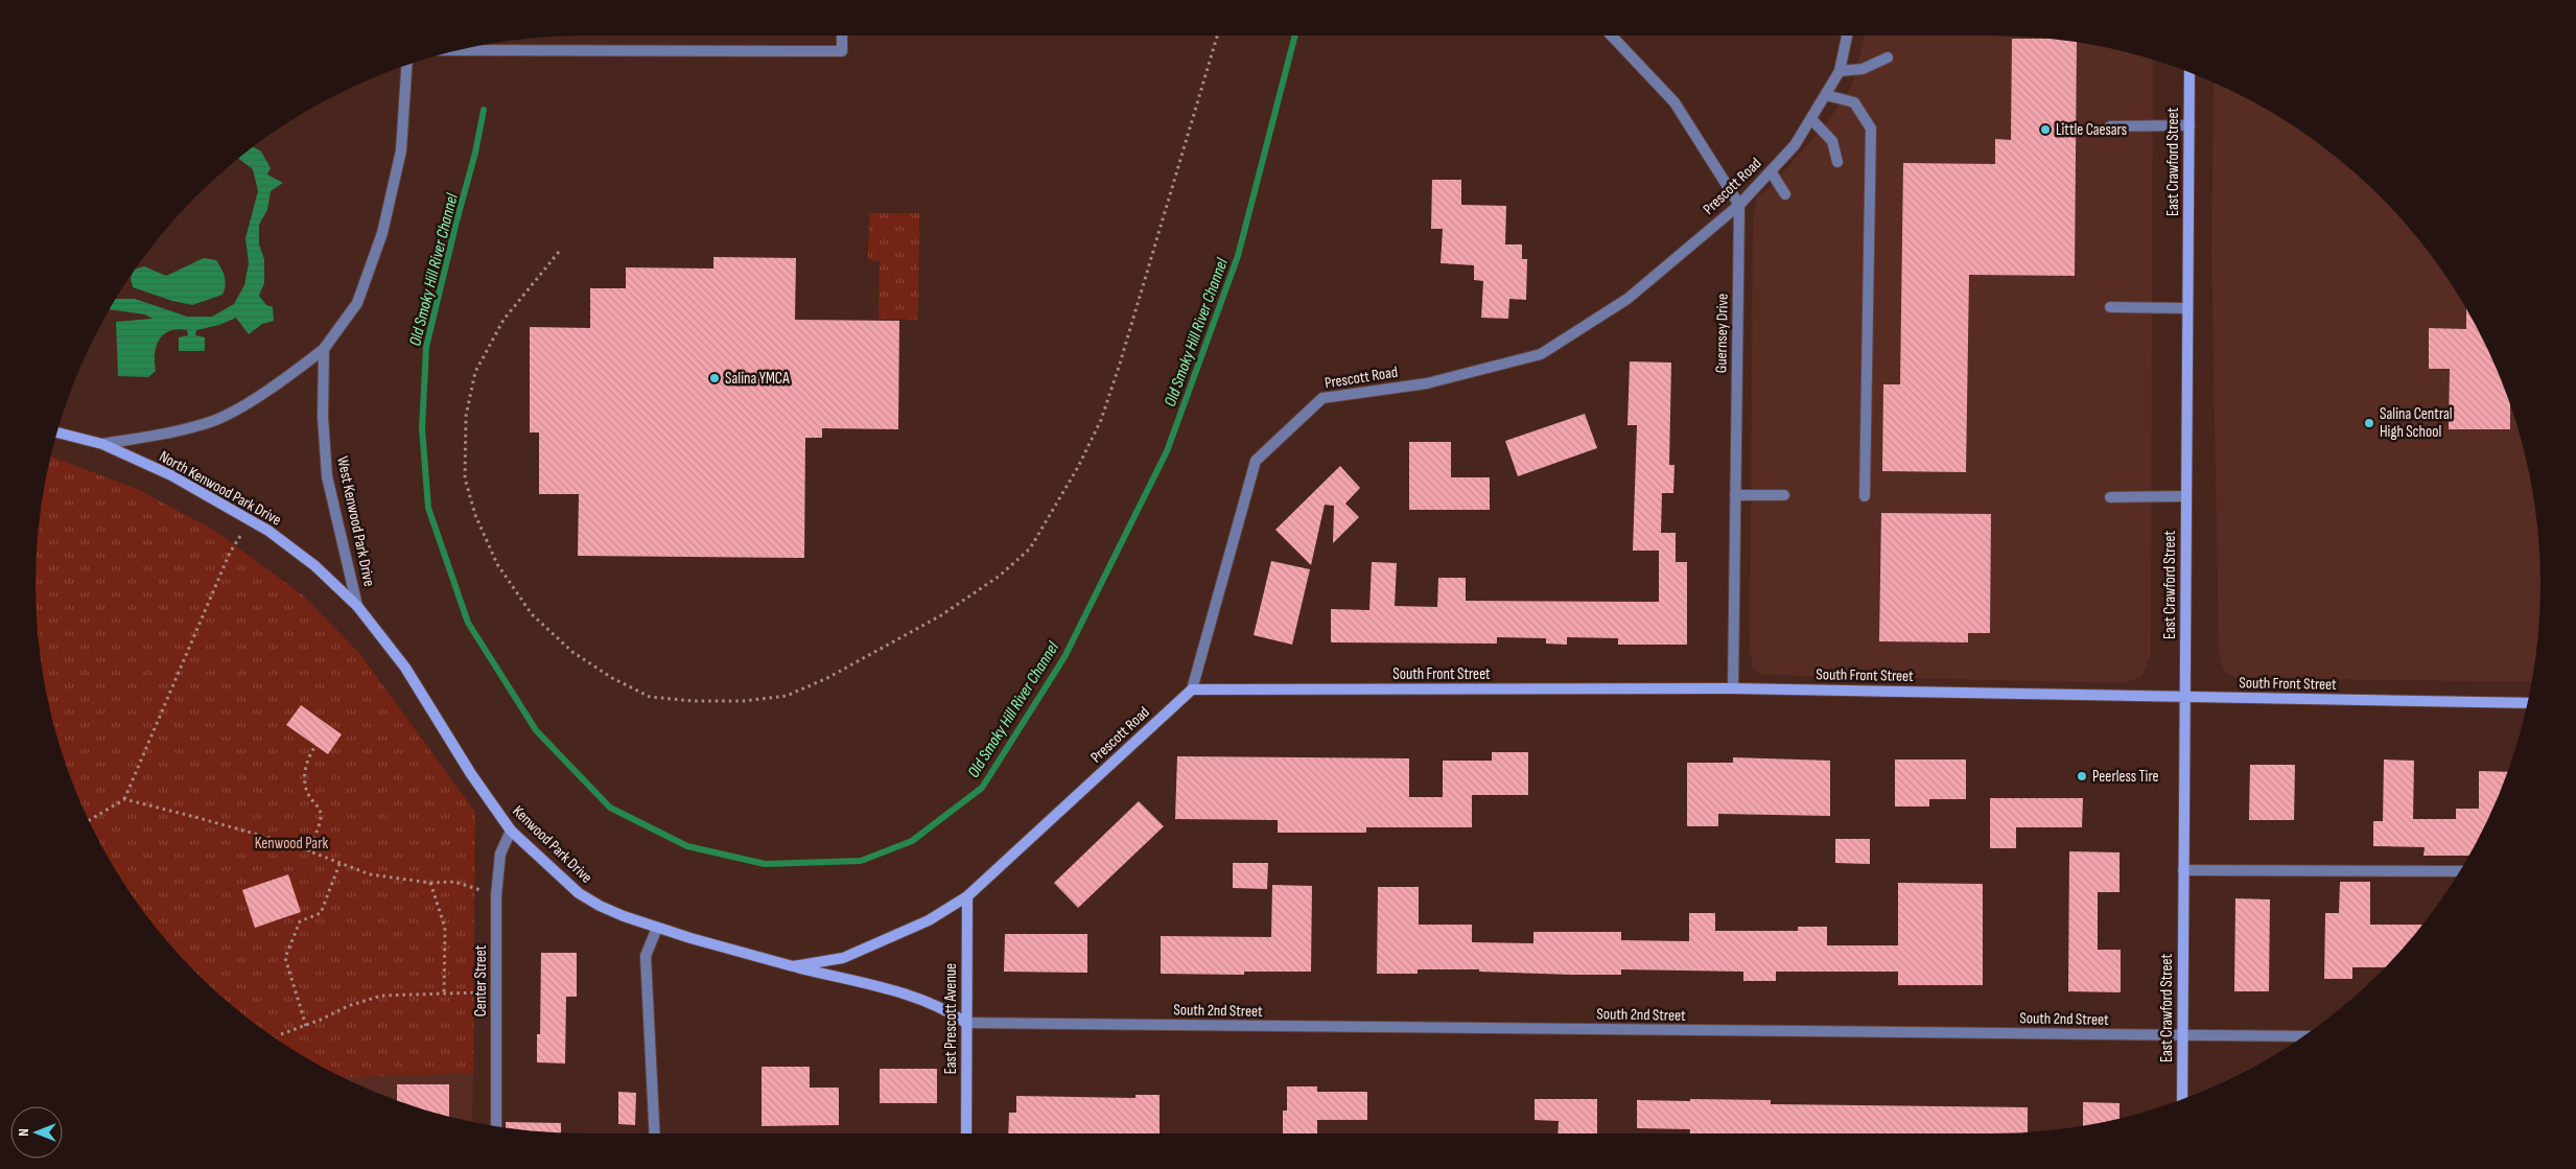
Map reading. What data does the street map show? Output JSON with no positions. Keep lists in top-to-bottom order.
{
  "streets": {
    "street": [
      "East Crawford Street",
      "Prescott Road",
      "Guernsey Drive",
      "North Kenwood Park Drive",
      "West Kenwood Park Drive",
      "South Front Street",
      "Kenwood Park Drive",
      "Center Street",
      "South 2nd Street",
      "East Prescott Avenue"
    ]
  },
  "crossings": [
    ["East Crawford Street", "South Front Street"],
    ["East Crawford Street", "South 2nd Street"],
    ["Prescott Road", "Guernsey Drive"],
    ["Prescott Road", "South Front Street"],
    ["Prescott Road", "Kenwood Park Drive"],
    ["Prescott Road", "East Prescott Avenue"],
    ["Guernsey Drive", "South Front Street"],
    ["North Kenwood Park Drive", "West Kenwood Park Drive"],
    ["North Kenwood Park Drive", "Kenwood Park Drive"],
    ["West Kenwood Park Drive", "Kenwood Park Drive"],
    ["Kenwood Park Drive", "Center Street"],
    ["Kenwood Park Drive", "South 2nd Street"],
    ["Kenwood Park Drive", "East Prescott Avenue"],
    ["South 2nd Street", "East Prescott Avenue"]
  ],
  "water": ["Old Smoky Hill River Channel"],
  "parks": ["Kenwood Park"],
  "places": [
    "Little Caesars",
    "Salina YMCA",
    "Salina Central High School",
    "Peerless Tire"
  ],
  "north": "left"
}
